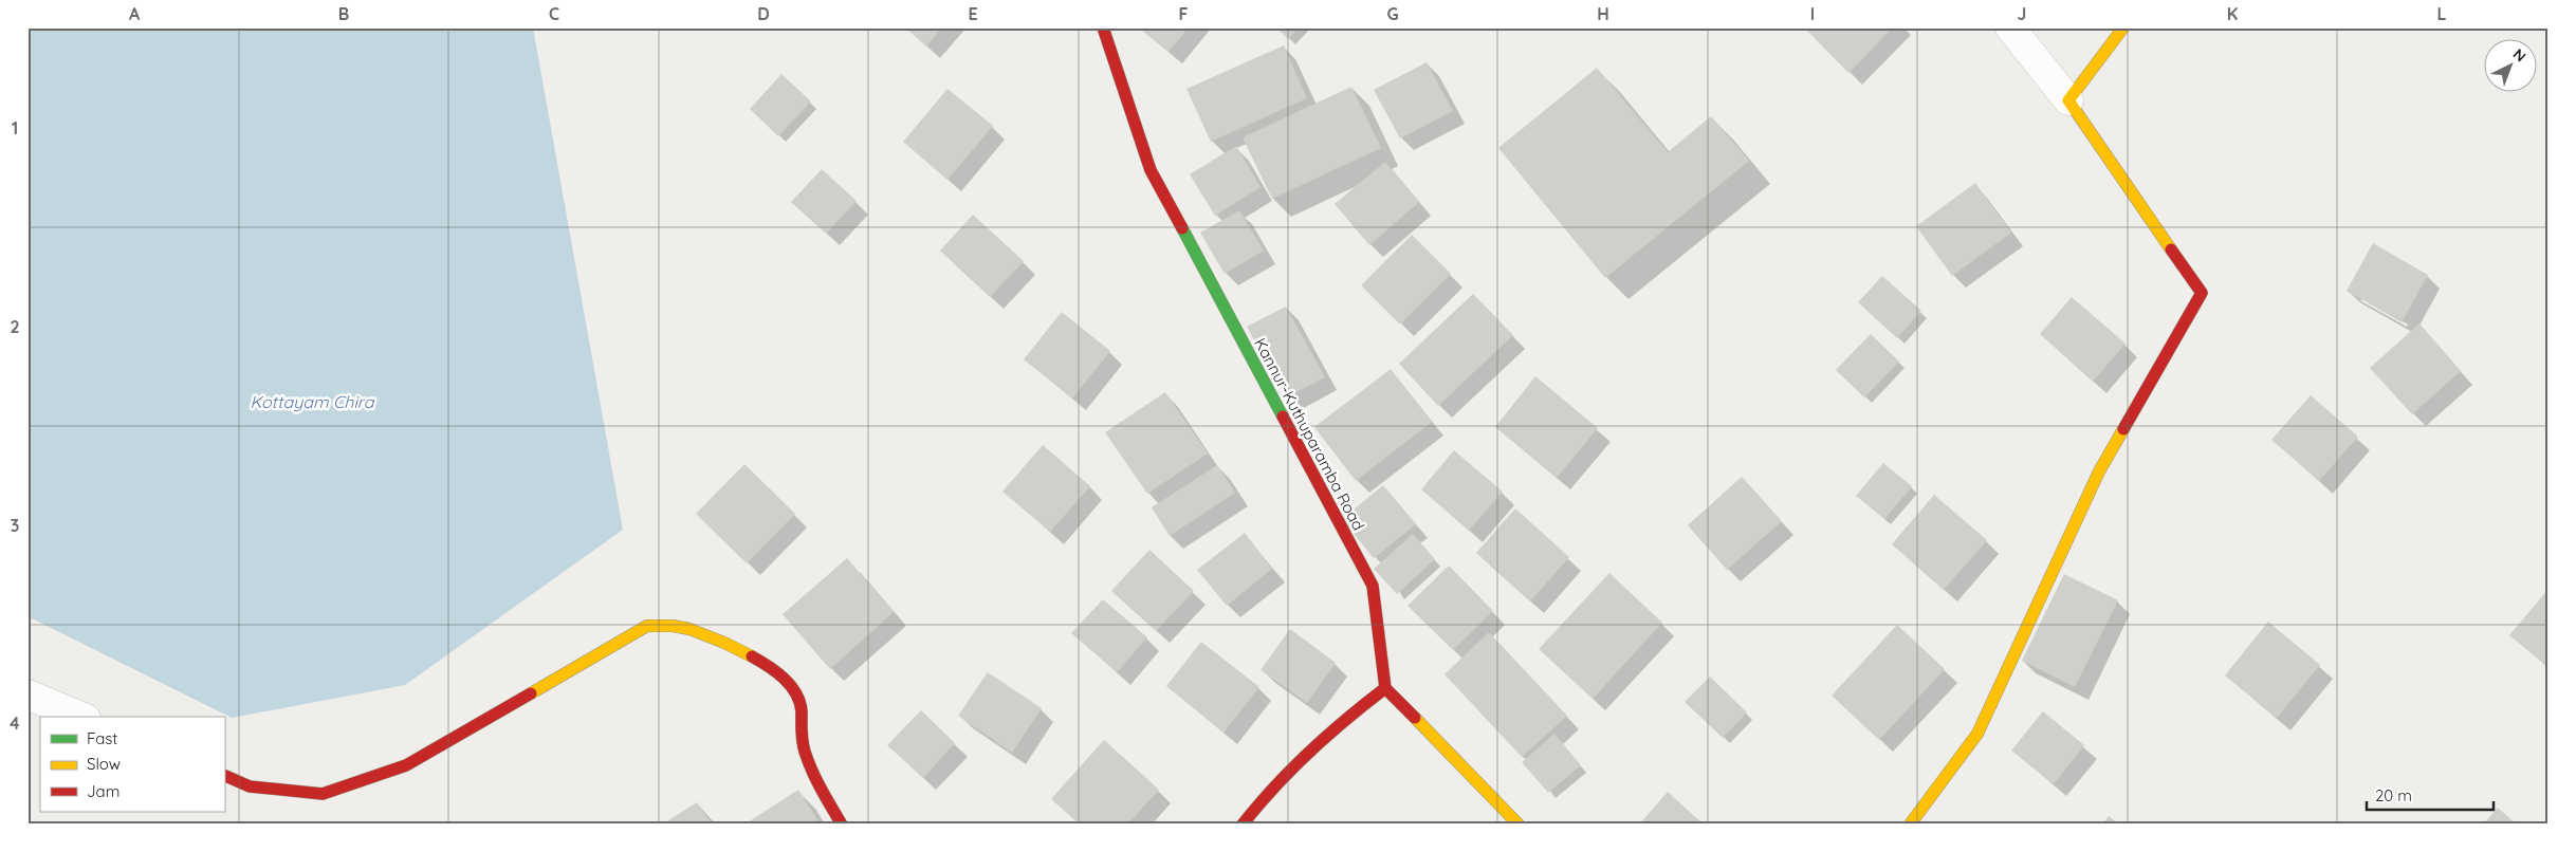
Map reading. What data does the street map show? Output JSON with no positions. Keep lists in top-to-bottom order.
{
  "streets": {
    "street": ["Kannur-Kuthuparamba Road"]
  },
  "water": ["Kottayam Chira"],
  "legend": ["Fast", "Slow", "Jam"],
  "scale_bar": "20 m",
  "north": "top right",
  "grid": {
    "columns": [
      "A",
      "B",
      "C",
      "D",
      "E",
      "F",
      "G",
      "H",
      "I",
      "J",
      "K",
      "L"
    ],
    "rows": [
      "1",
      "2",
      "3",
      "4"
    ]
  }
}
